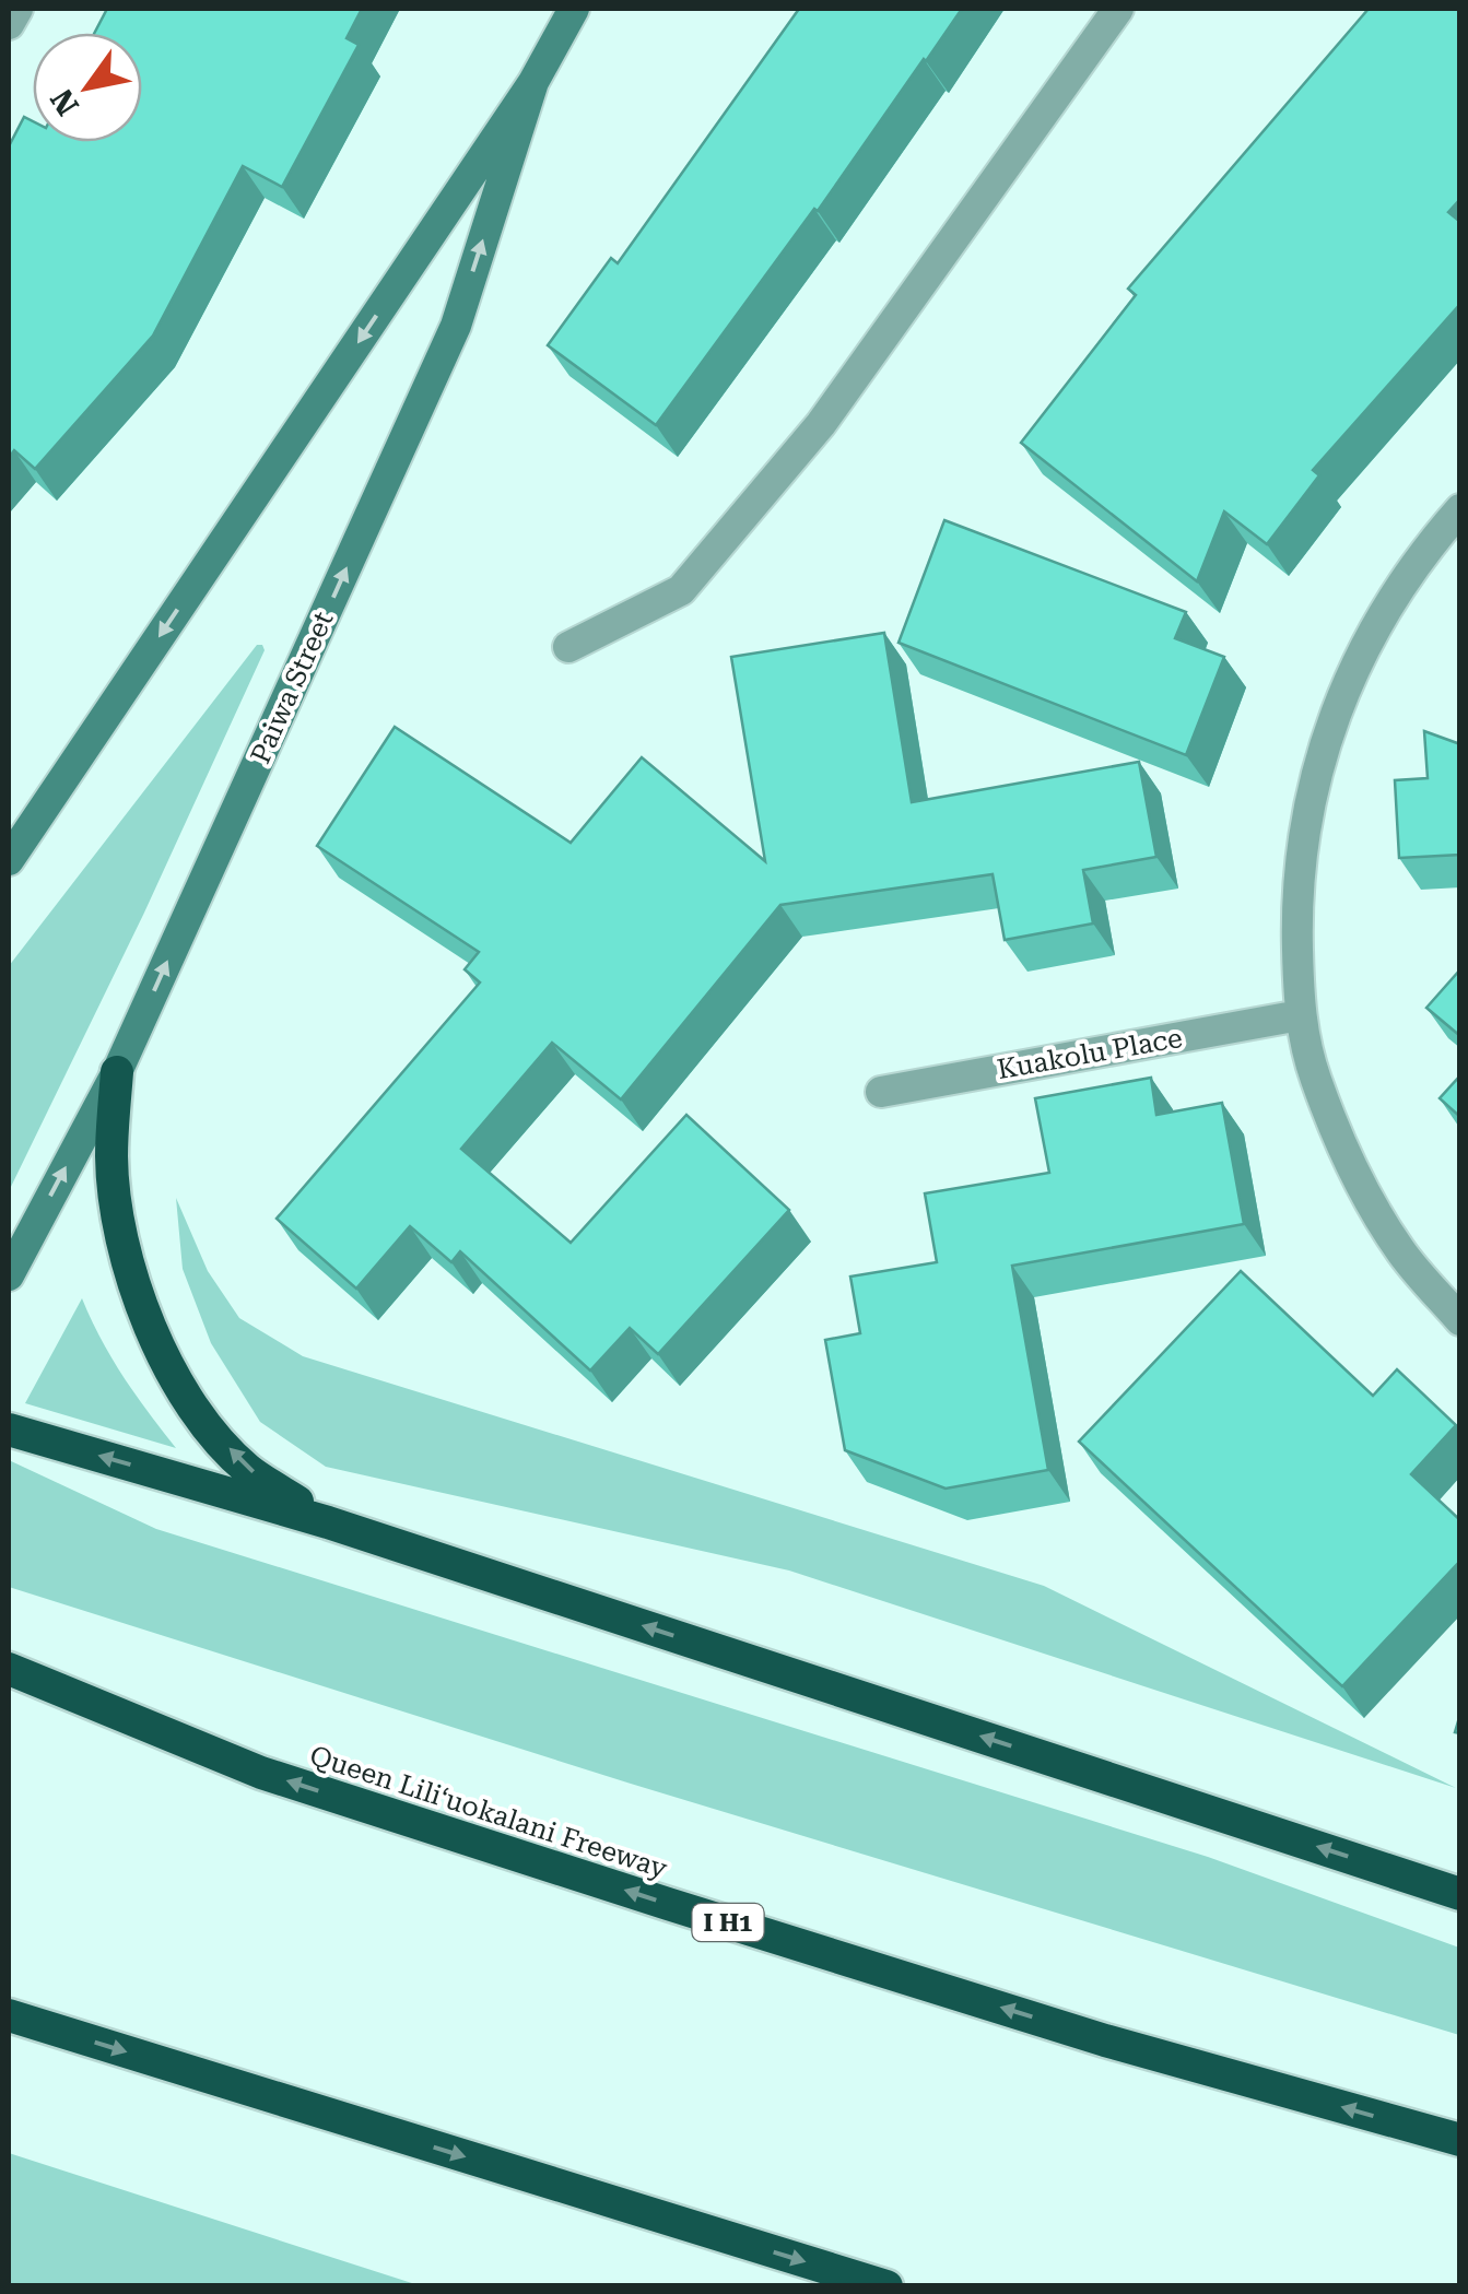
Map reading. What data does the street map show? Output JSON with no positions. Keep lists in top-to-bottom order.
{
  "streets": {
    "highway": ["Queen Liliʻuokalani Freeway", "I H1"],
    "main road": ["Paiwa Street"],
    "street": ["Kuakolu Place"]
  },
  "north": "bottom left"
}
